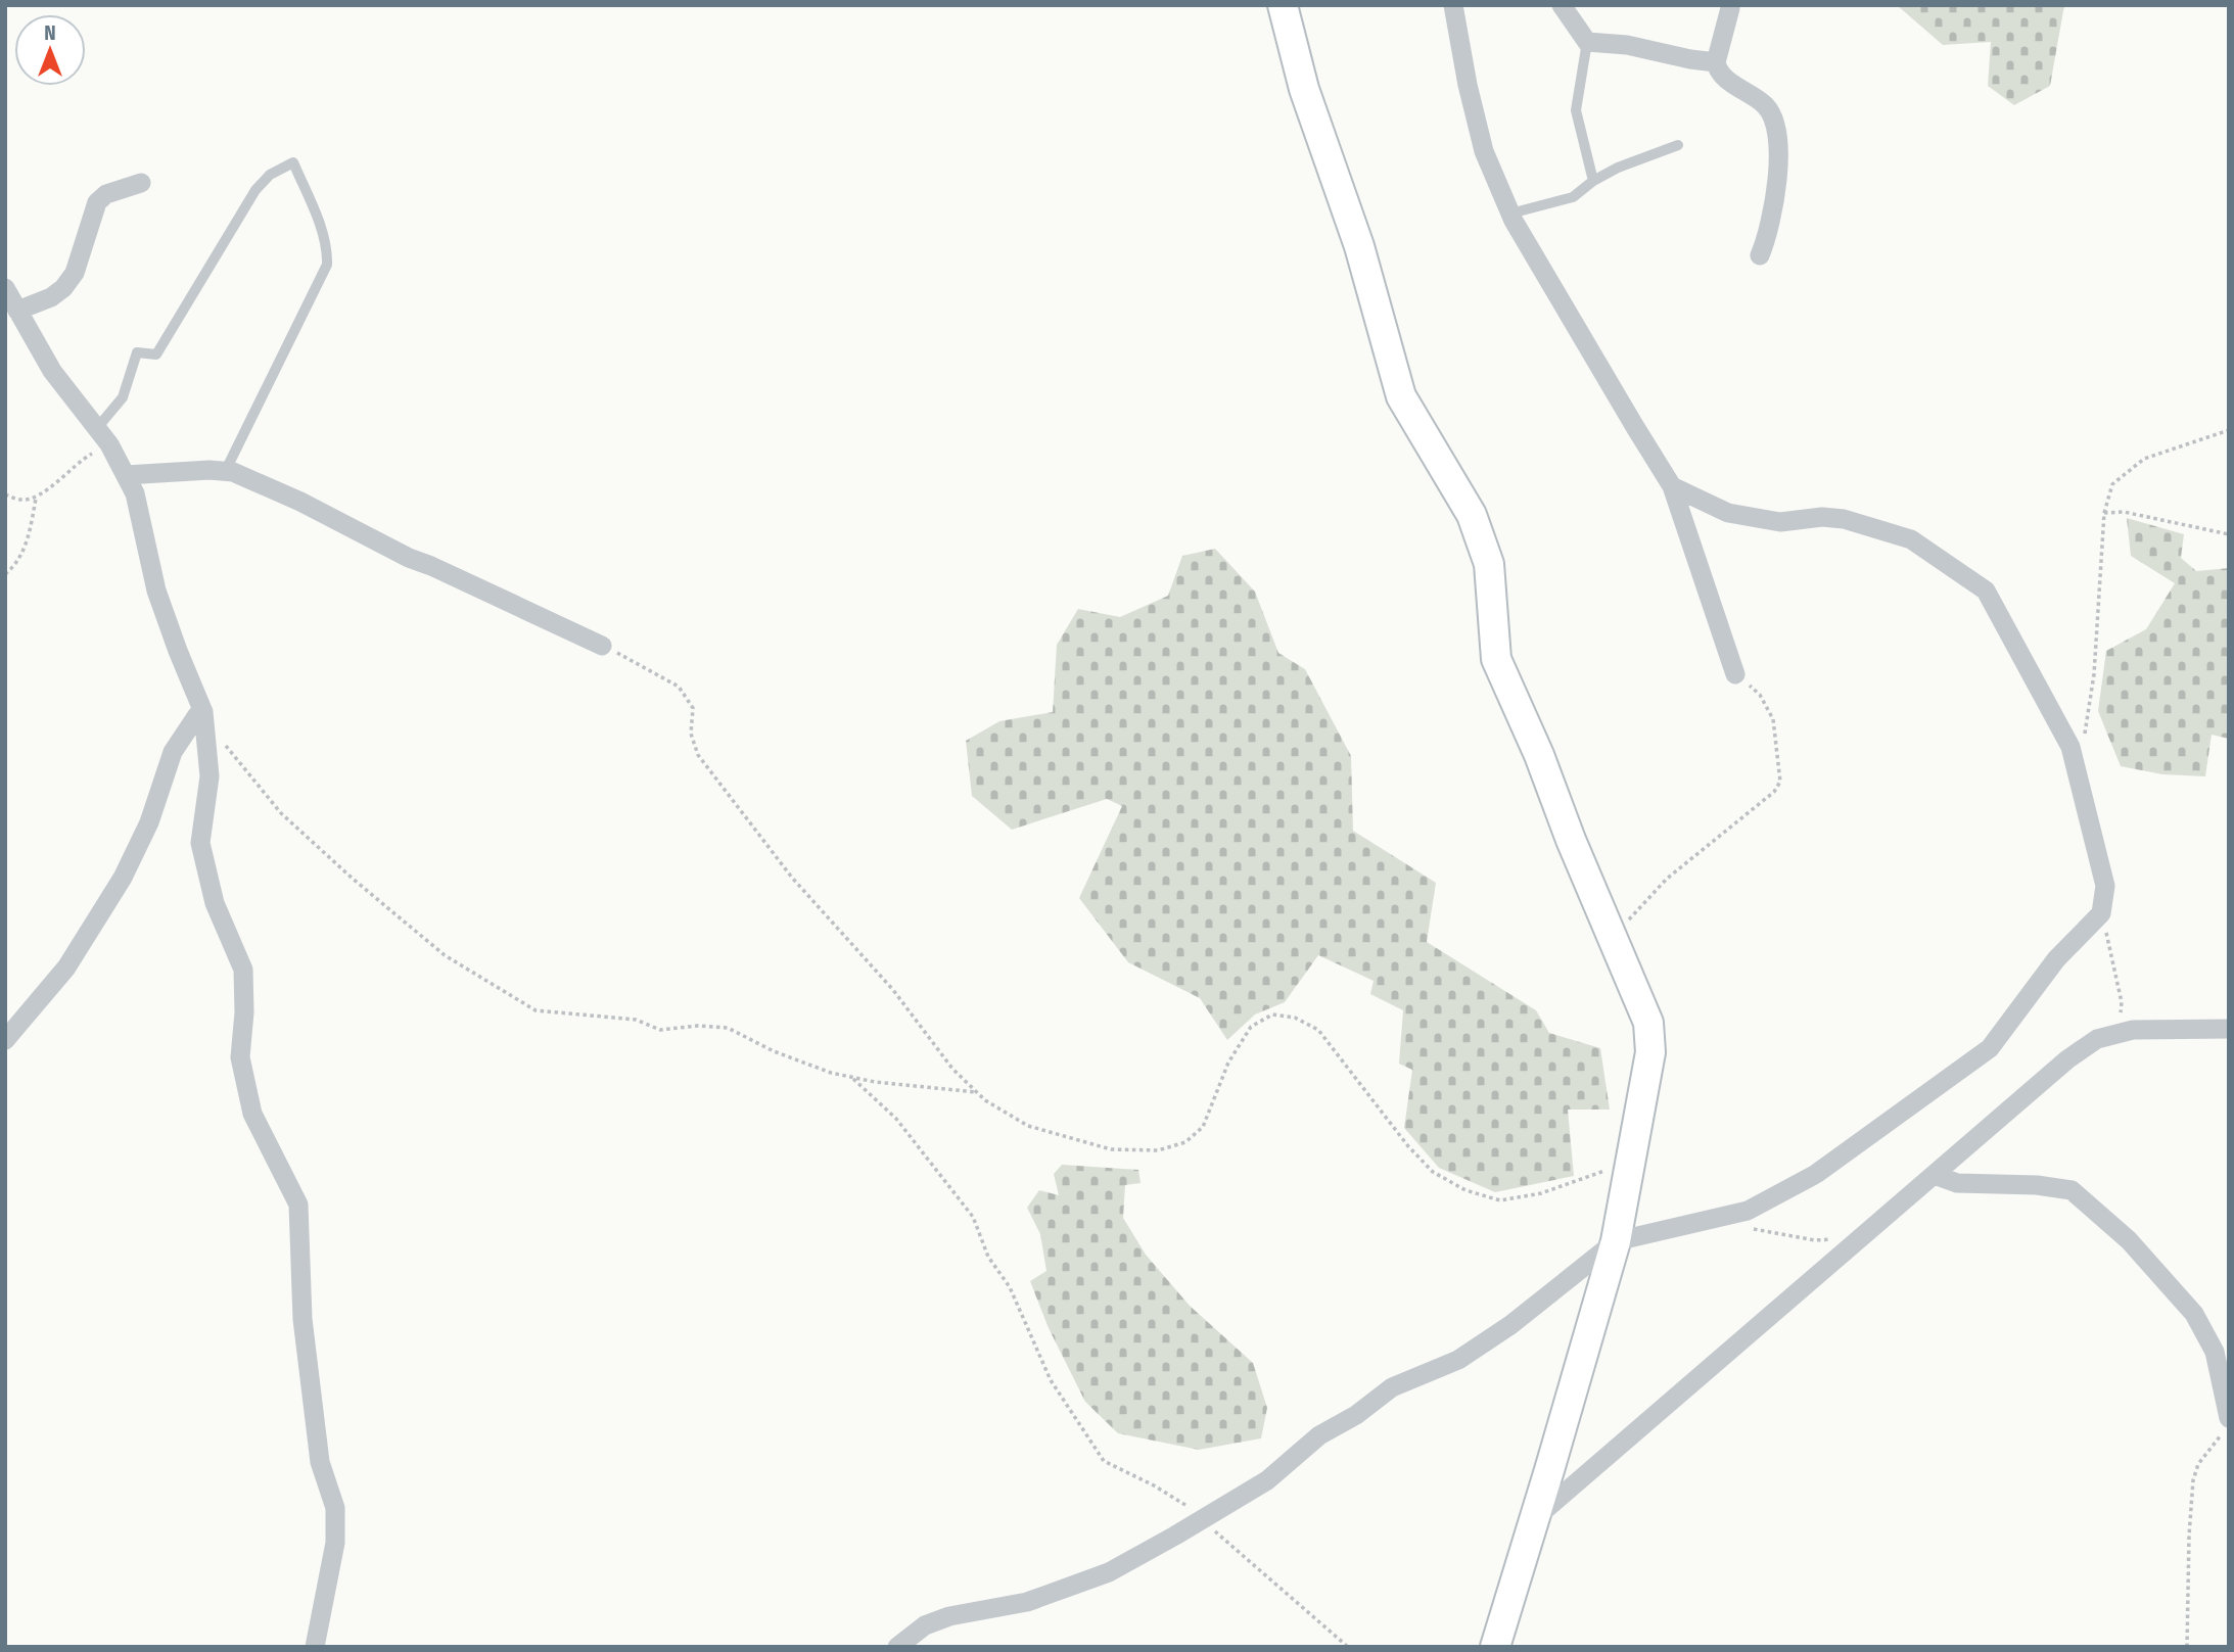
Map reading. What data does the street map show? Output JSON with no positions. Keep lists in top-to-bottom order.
{
  "north": "top"
}
